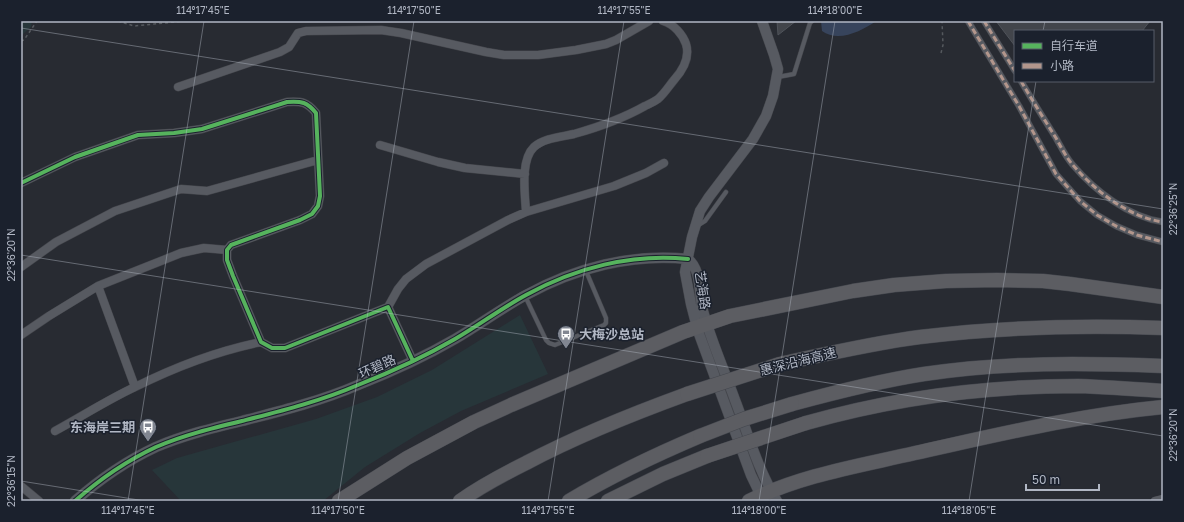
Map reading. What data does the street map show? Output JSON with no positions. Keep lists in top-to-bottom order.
{
  "streets": {
    "highway": ["惠深沿海高速"],
    "street": ["艺海路", "环碧路"]
  },
  "crossings": [
    ["艺海路", "环碧路"]
  ],
  "places": {
    "bus stop": ["大梅沙总站", "东海岸三期"]
  },
  "legend": ["自行车道", "小路"],
  "scale_bar": "50 m",
  "coordinates": [
    "114°17'45\"E",
    "114°17'50\"E",
    "114°17'55\"E",
    "114°18'00\"E",
    "22°36'25\"N",
    "22°36'20\"N",
    "22°36'15\"N",
    "114°18'05\"E"
  ]
}
